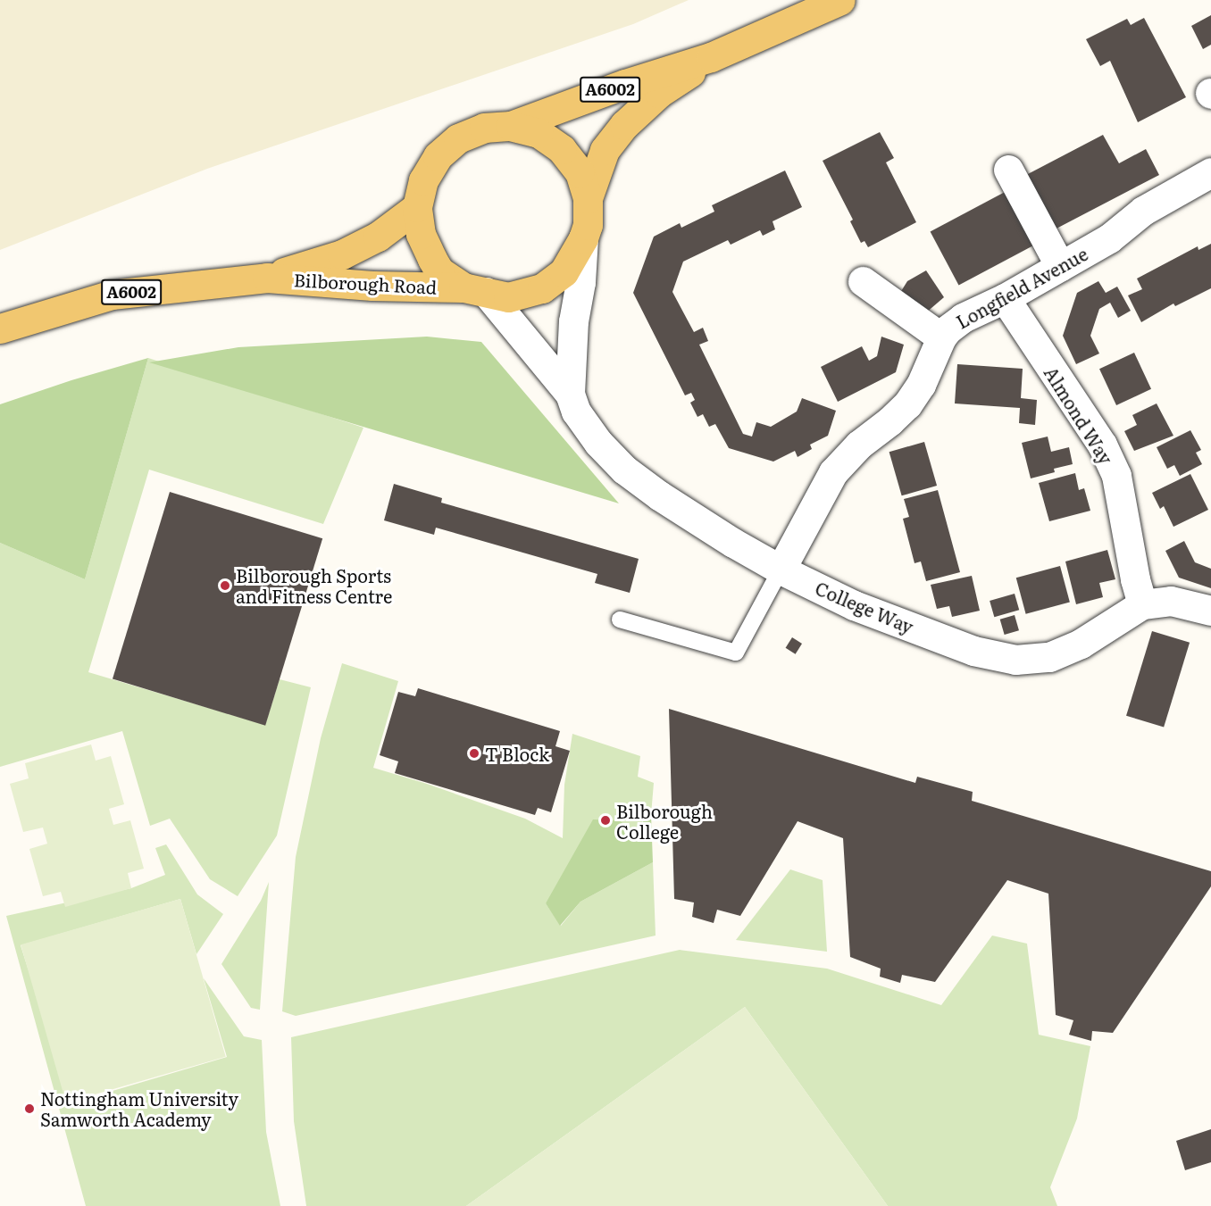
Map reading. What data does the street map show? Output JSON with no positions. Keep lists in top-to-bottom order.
{
  "streets": {
    "main road": ["A6002", "Bilborough Road"],
    "street": ["Longfield Avenue", "Almond Way", "College Way"]
  },
  "crossings": [
    ["Bilborough Road", "College Way"],
    ["Longfield Avenue", "Almond Way"],
    ["Longfield Avenue", "College Way"],
    ["Almond Way", "College Way"]
  ],
  "places": [
    "Bilborough Sports and Fitness Centre",
    "T Block",
    "Bilborough College",
    "Nottingham University Samworth Academy"
  ]
}
